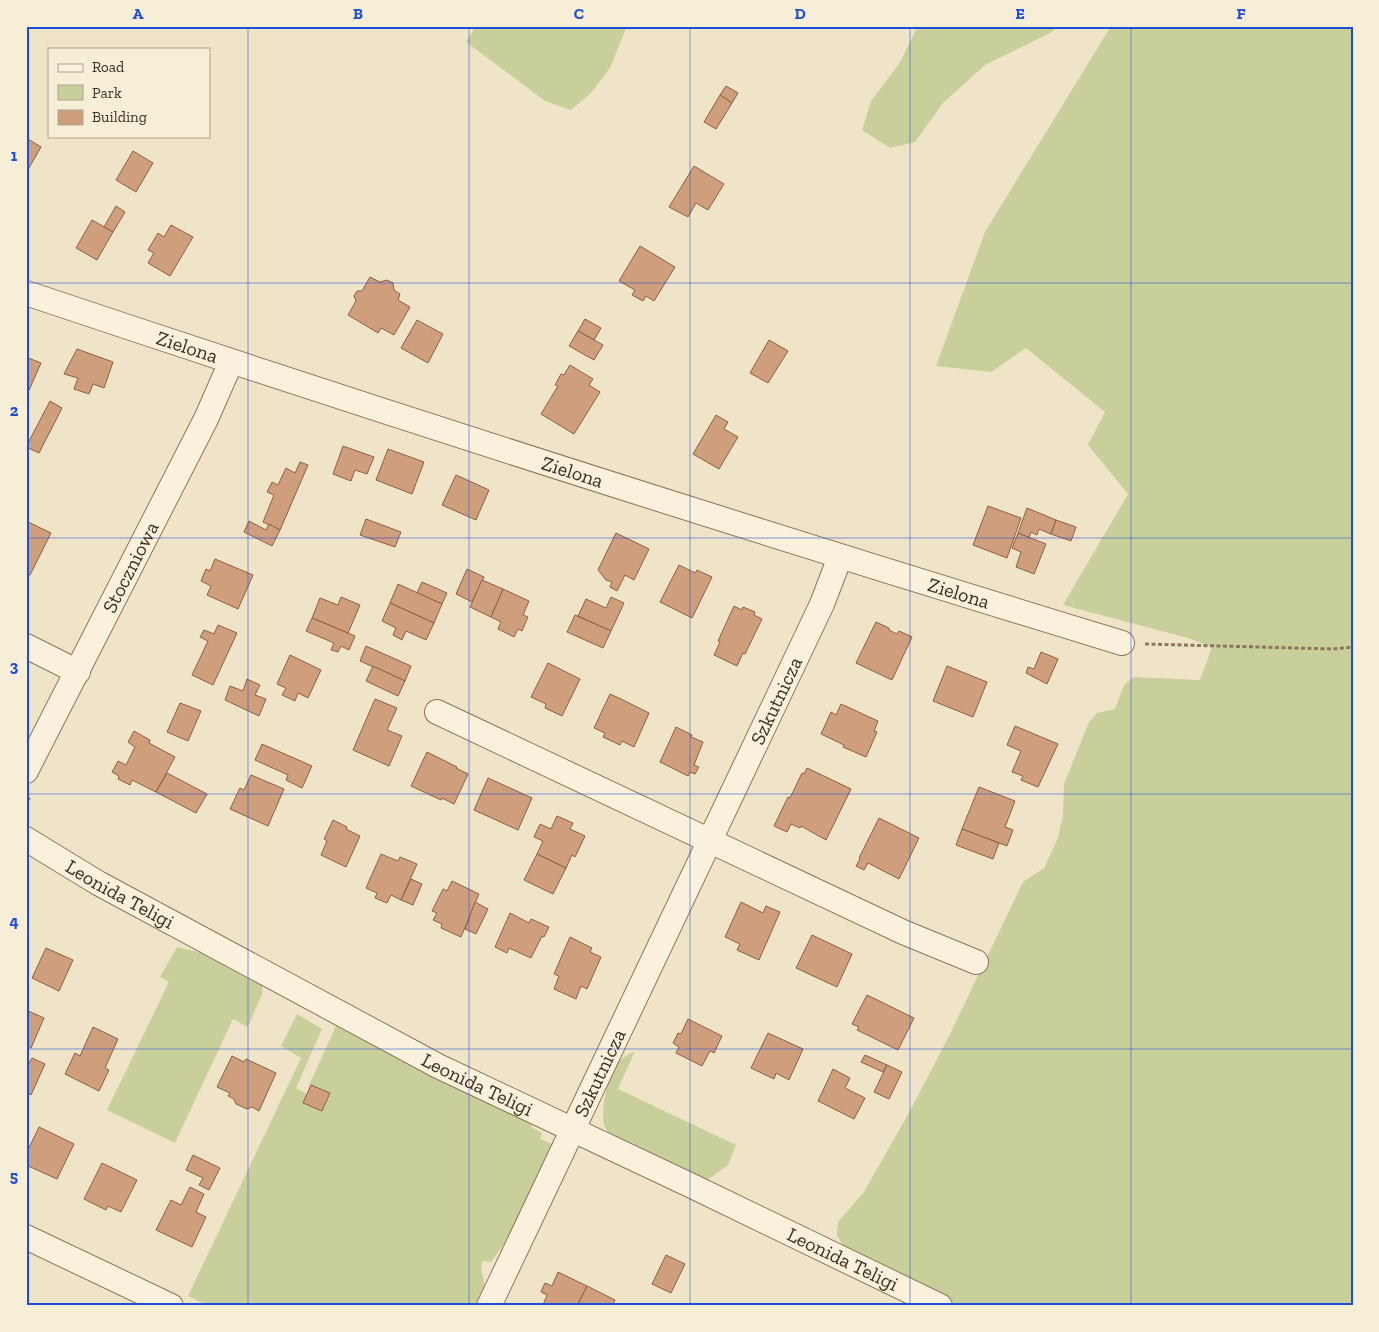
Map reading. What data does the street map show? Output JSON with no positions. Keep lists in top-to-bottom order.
{
  "streets": {
    "street": [
      "Zielona",
      "Stoczniowa",
      "Szkutnicza",
      "Leonida Teligi"
    ]
  },
  "crossings": [
    ["Zielona", "Stoczniowa"],
    ["Zielona", "Szkutnicza"],
    ["Szkutnicza", "Leonida Teligi"]
  ],
  "legend": ["Road", "Park", "Building"],
  "grid": {
    "columns": [
      "A",
      "B",
      "C",
      "D",
      "E",
      "F"
    ],
    "rows": [
      "1",
      "2",
      "3",
      "4",
      "5"
    ]
  }
}
